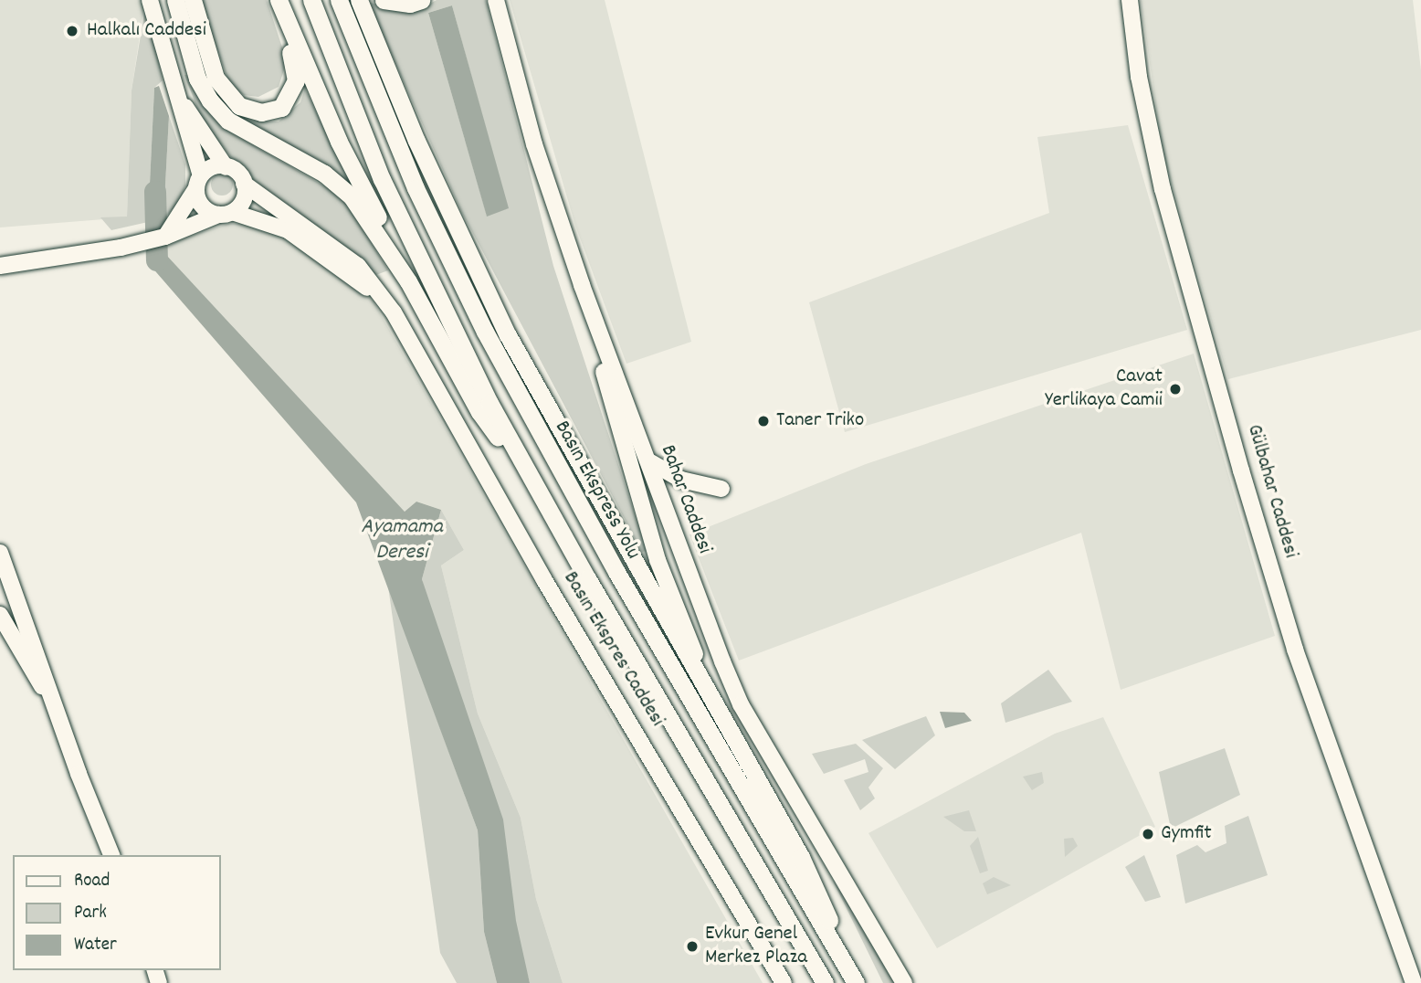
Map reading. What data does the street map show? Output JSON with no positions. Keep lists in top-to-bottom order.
{
  "streets": {
    "highway": ["Basın Ekspress Yolu"],
    "main road": ["Gülbahar Caddesi", "Bahar Caddesi", "Basın Ekspres Caddesi"]
  },
  "water": ["Ayamama Deresi"],
  "places": [
    "Halkalı Caddesi",
    "Cavat Yerlikaya Camii",
    "Taner Triko",
    "Gymfit",
    "Evkur Genel Merkez Plaza"
  ],
  "legend": ["Road", "Park", "Water"]
}
